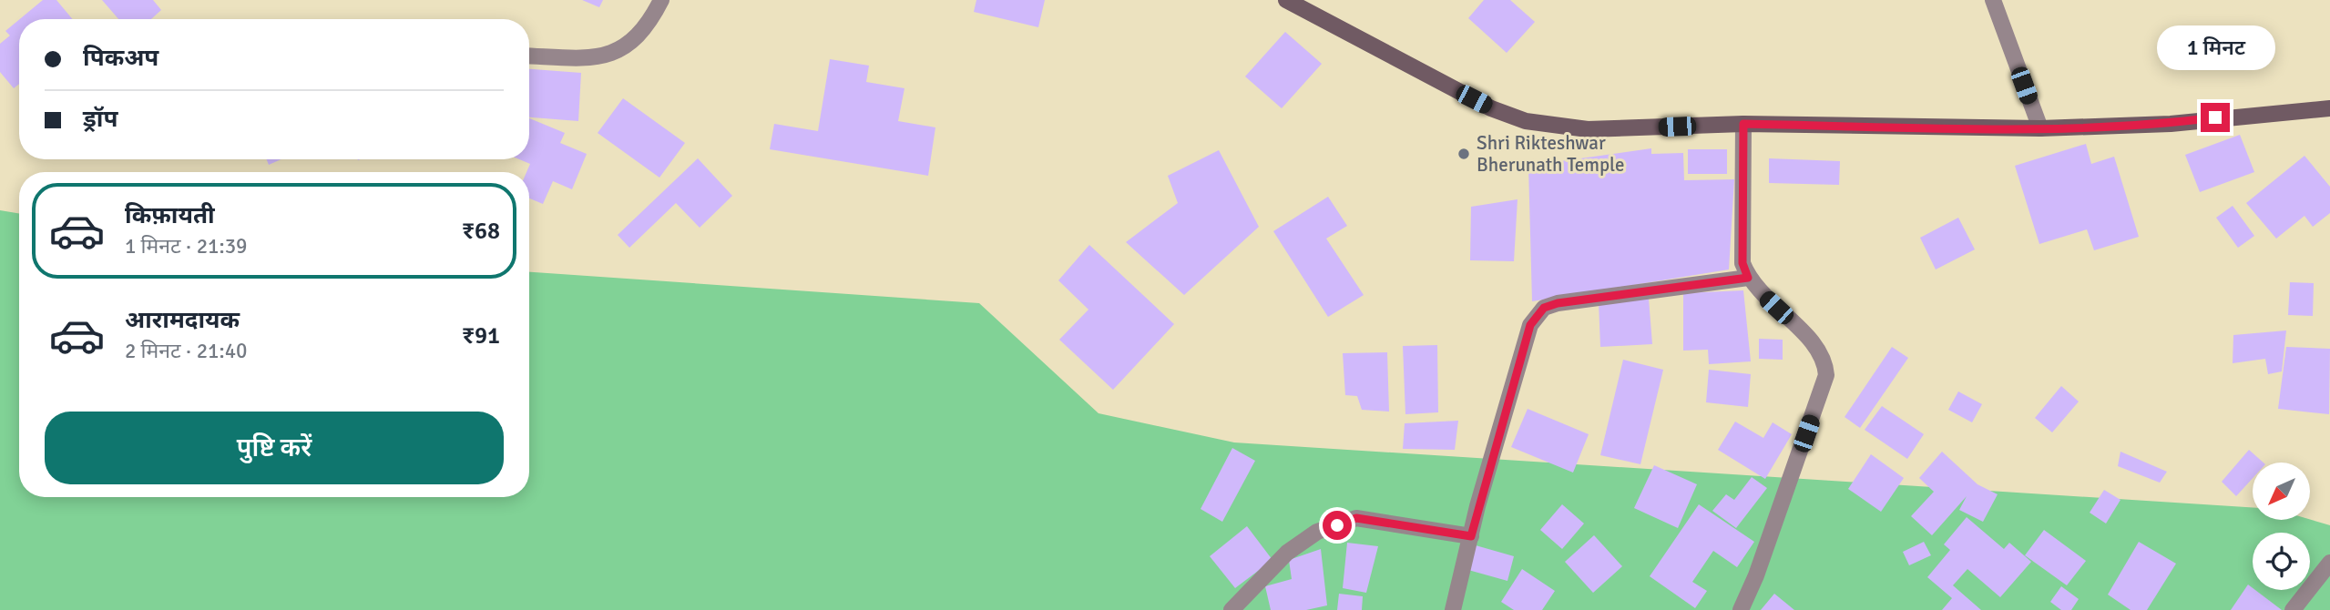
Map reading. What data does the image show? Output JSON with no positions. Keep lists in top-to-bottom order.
{
  "places": ["Shri Rikteshwar Bherunath Temple"],
  "north": "bottom left",
  "page": {
    "banner": ["पिकअप", "ड्रॉप"],
    "bubble": "1 मिनट",
    "list": [
      {
        "name": "किफ़ायती",
        "note": "1 मिनट · 21:39",
        "value": "₹68"
      },
      {
        "name": "आरामदायक",
        "note": "2 मिनट · 21:40",
        "value": "₹91"
      }
    ],
    "buttons": "पुष्टि करें"
  }
}
